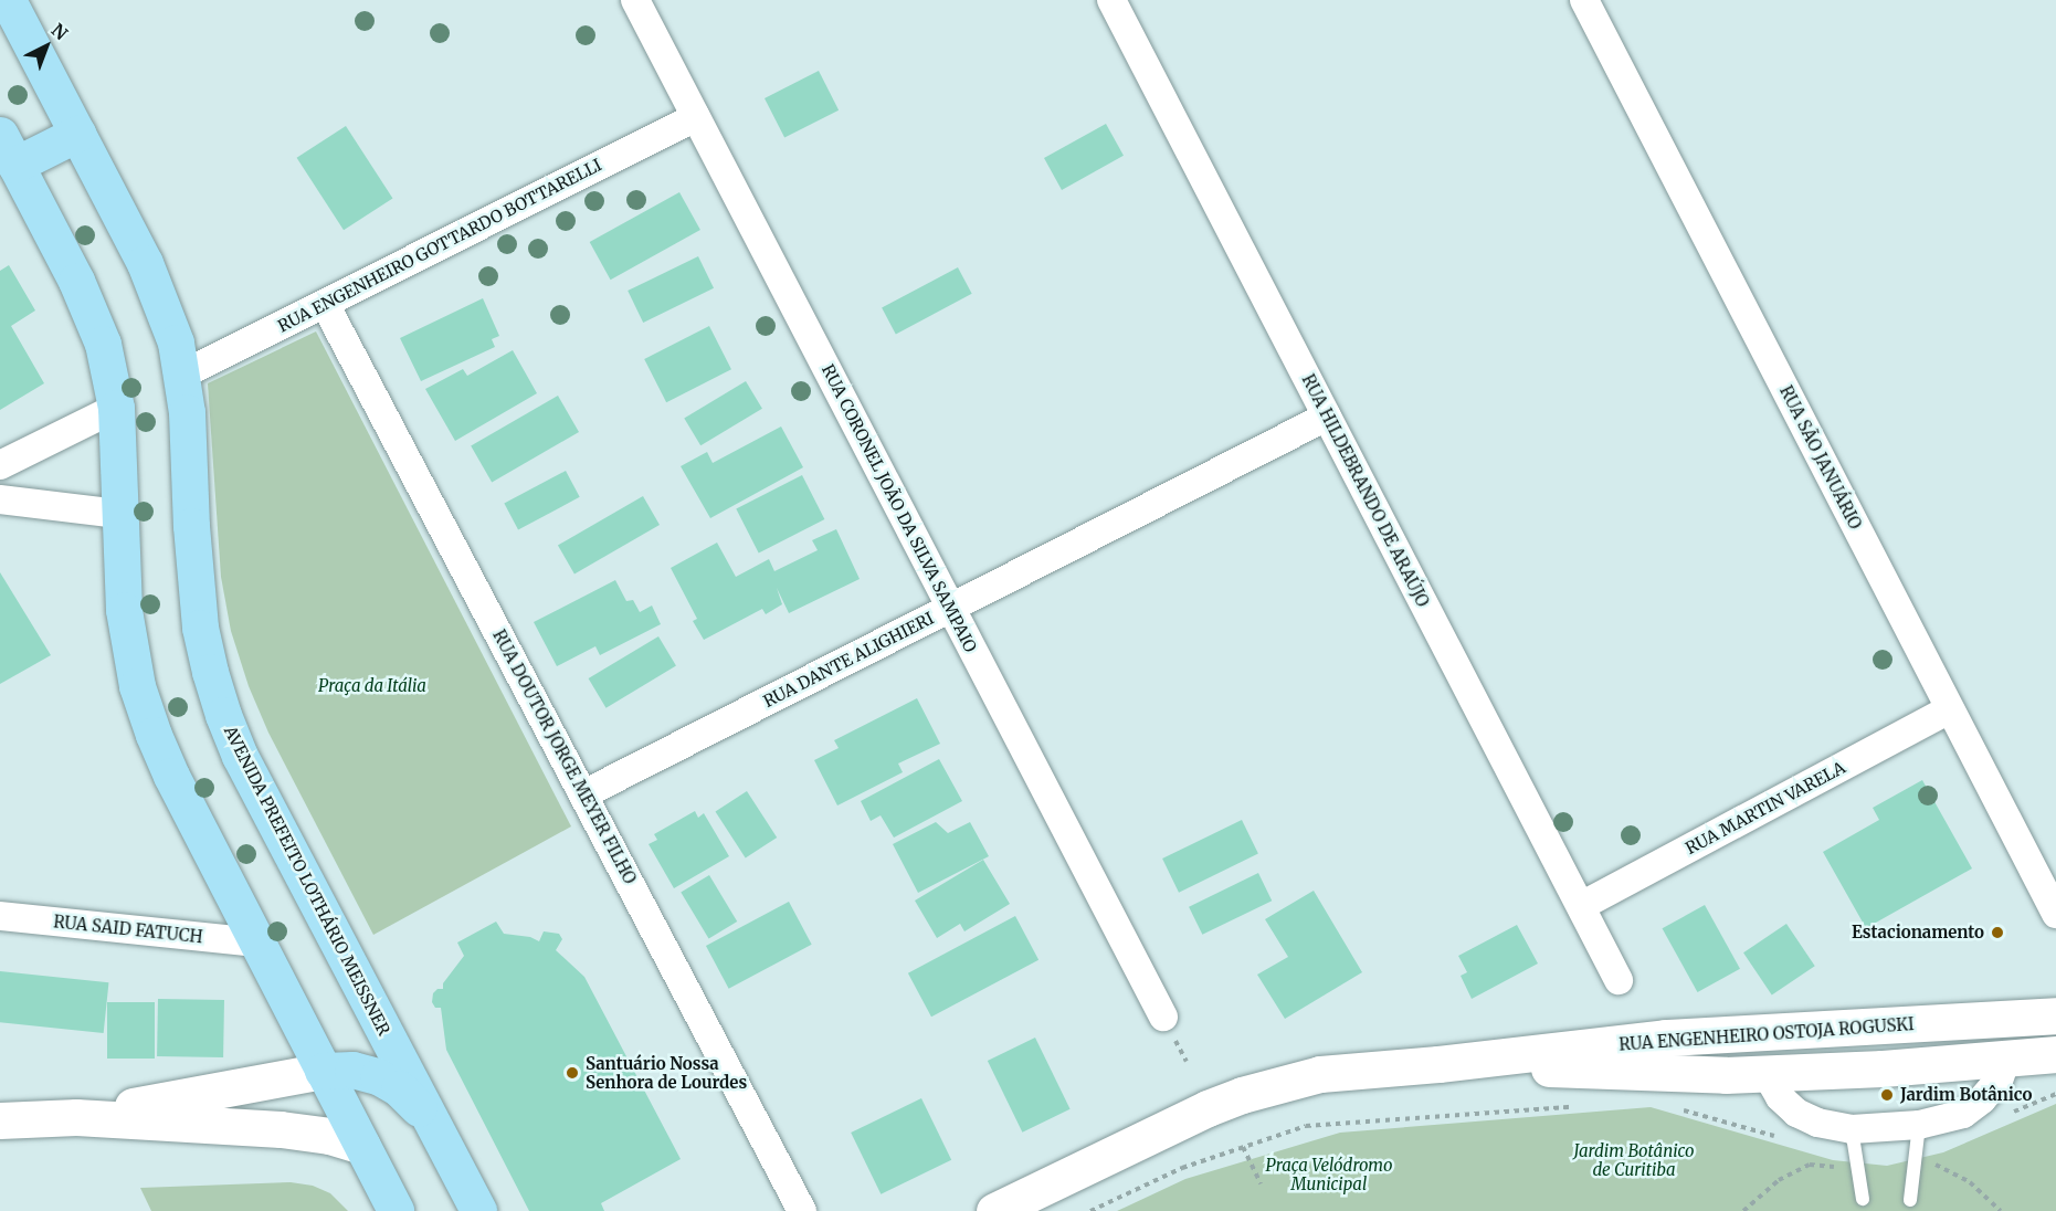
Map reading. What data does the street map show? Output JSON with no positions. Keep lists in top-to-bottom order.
{
  "streets": {
    "main road": ["AVENIDA PREFEITO LOTHÁRIO MEISSNER", "RUA ENGENHEIRO OSTOJA ROGUSKI"],
    "street": [
      "RUA ENGENHEIRO GOTTARDO BOTTARELLI",
      "RUA SÃO JANUÁRIO",
      "RUA HILDEBRANDO DE ARAÚJO",
      "RUA CORONEL JOÃO DA SILVA SAMPAIO",
      "RUA DANTE ALIGHIERI",
      "RUA DOUTOR JORGE MEYER FILHO",
      "RUA MARTIN VARELA",
      "RUA SAID FATUCH"
    ]
  },
  "crossings": [
    ["RUA ENGENHEIRO GOTTARDO BOTTARELLI", "RUA CORONEL JOÃO DA SILVA SAMPAIO"],
    ["RUA ENGENHEIRO GOTTARDO BOTTARELLI", "RUA DOUTOR JORGE MEYER FILHO"],
    ["RUA ENGENHEIRO GOTTARDO BOTTARELLI", "AVENIDA PREFEITO LOTHÁRIO MEISSNER"],
    ["RUA SÃO JANUÁRIO", "RUA MARTIN VARELA"],
    ["RUA HILDEBRANDO DE ARAÚJO", "RUA DANTE ALIGHIERI"],
    ["RUA HILDEBRANDO DE ARAÚJO", "RUA MARTIN VARELA"],
    ["RUA CORONEL JOÃO DA SILVA SAMPAIO", "RUA DANTE ALIGHIERI"],
    ["RUA DANTE ALIGHIERI", "RUA DOUTOR JORGE MEYER FILHO"]
  ],
  "parks": ["Praça da Itália", "Jardim Botânico de Curitiba", "Praça Velódromo Municipal"],
  "places": ["Estacionamento", "Santuário Nossa Senhora de Lourdes", "Jardim Botânico"],
  "north": "top right"
}
